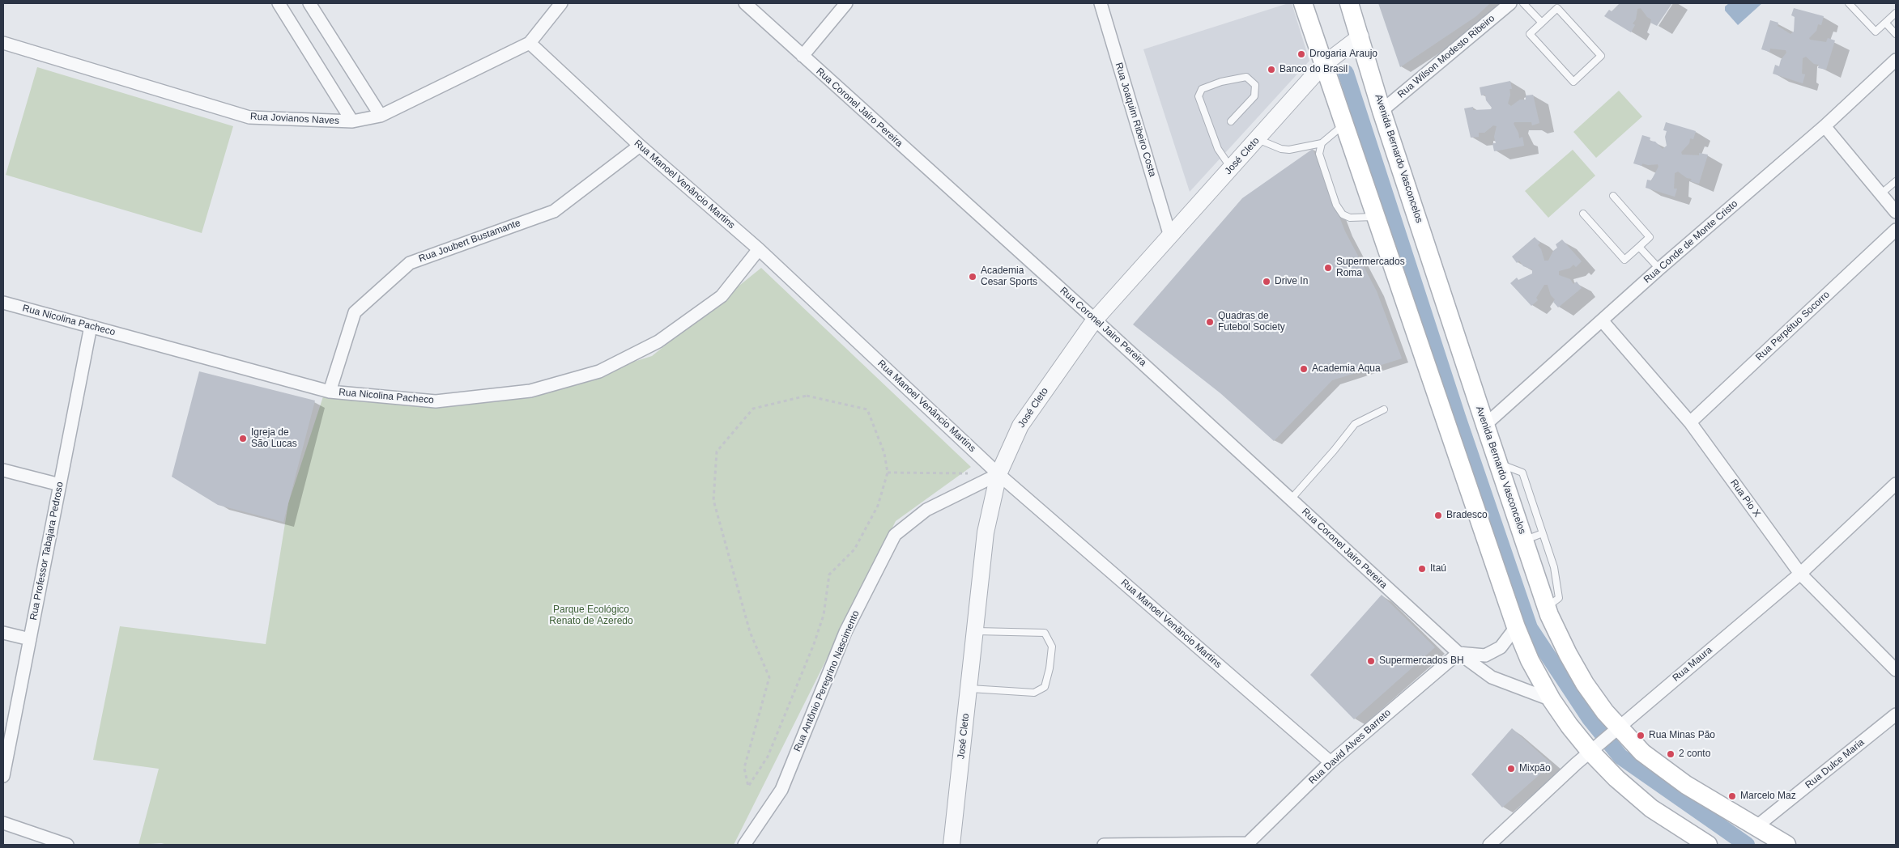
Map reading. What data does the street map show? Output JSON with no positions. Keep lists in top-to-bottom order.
{
  "streets": {
    "main road": ["Avenida Bernardo Vasconcelos"],
    "street": [
      "Rua Wilson Modesto Ribeiro",
      "Rua Coronel Jairo Pereira",
      "Rua Jovianos Naves",
      "Rua Joaquim Ribeiro Costa",
      "José Cleto",
      "Rua Manoel Venâncio Martins",
      "Rua Joubert Bustamante",
      "Rua Conde de Monte Cristo",
      "Rua Nicolina Pacheco",
      "Rua Perpétuo Socorro",
      "Rua Pio X",
      "Rua Professor Tabajara Pedroso",
      "Rua Maura",
      "Rua Antônio Peregrino Nascimento",
      "Rua David Alves Barreto",
      "Rua Dulce Maria"
    ]
  },
  "crossings": [
    ["Rua Wilson Modesto Ribeiro", "Avenida Bernardo Vasconcelos"],
    ["Rua Coronel Jairo Pereira", "José Cleto"],
    ["Rua Coronel Jairo Pereira", "Rua David Alves Barreto"],
    ["Rua Jovianos Naves", "Rua Manoel Venâncio Martins"],
    ["Rua Joaquim Ribeiro Costa", "José Cleto"],
    ["José Cleto", "Avenida Bernardo Vasconcelos"],
    ["José Cleto", "Rua Manoel Venâncio Martins"],
    ["José Cleto", "Rua Antônio Peregrino Nascimento"],
    ["Avenida Bernardo Vasconcelos", "Rua Conde de Monte Cristo"],
    ["Avenida Bernardo Vasconcelos", "Rua Maura"],
    ["Avenida Bernardo Vasconcelos", "Rua Dulce Maria"],
    ["Rua Manoel Venâncio Martins", "Rua Joubert Bustamante"],
    ["Rua Manoel Venâncio Martins", "Rua Nicolina Pacheco"],
    ["Rua Manoel Venâncio Martins", "Rua Antônio Peregrino Nascimento"],
    ["Rua Manoel Venâncio Martins", "Rua David Alves Barreto"],
    ["Rua Joubert Bustamante", "Rua Nicolina Pacheco"],
    ["Rua Conde de Monte Cristo", "Rua Pio X"],
    ["Rua Nicolina Pacheco", "Rua Professor Tabajara Pedroso"],
    ["Rua Perpétuo Socorro", "Rua Pio X"],
    ["Rua Pio X", "Rua Maura"]
  ],
  "parks": ["Parque Ecológico Renato de Azeredo"],
  "places": [
    "Drogaria Araujo",
    "Banco do Brasil",
    "Supermercados Roma",
    "Academia Cesar Sports",
    "Drive In",
    "Quadras de Futebol Society",
    "Academia Aqua",
    "Igreja de São Lucas",
    "Bradesco",
    "Itaú",
    "Supermercados BH",
    "Rua Minas Pão",
    "2 conto",
    "Mixpão",
    "Marcelo Maz"
  ]
}
